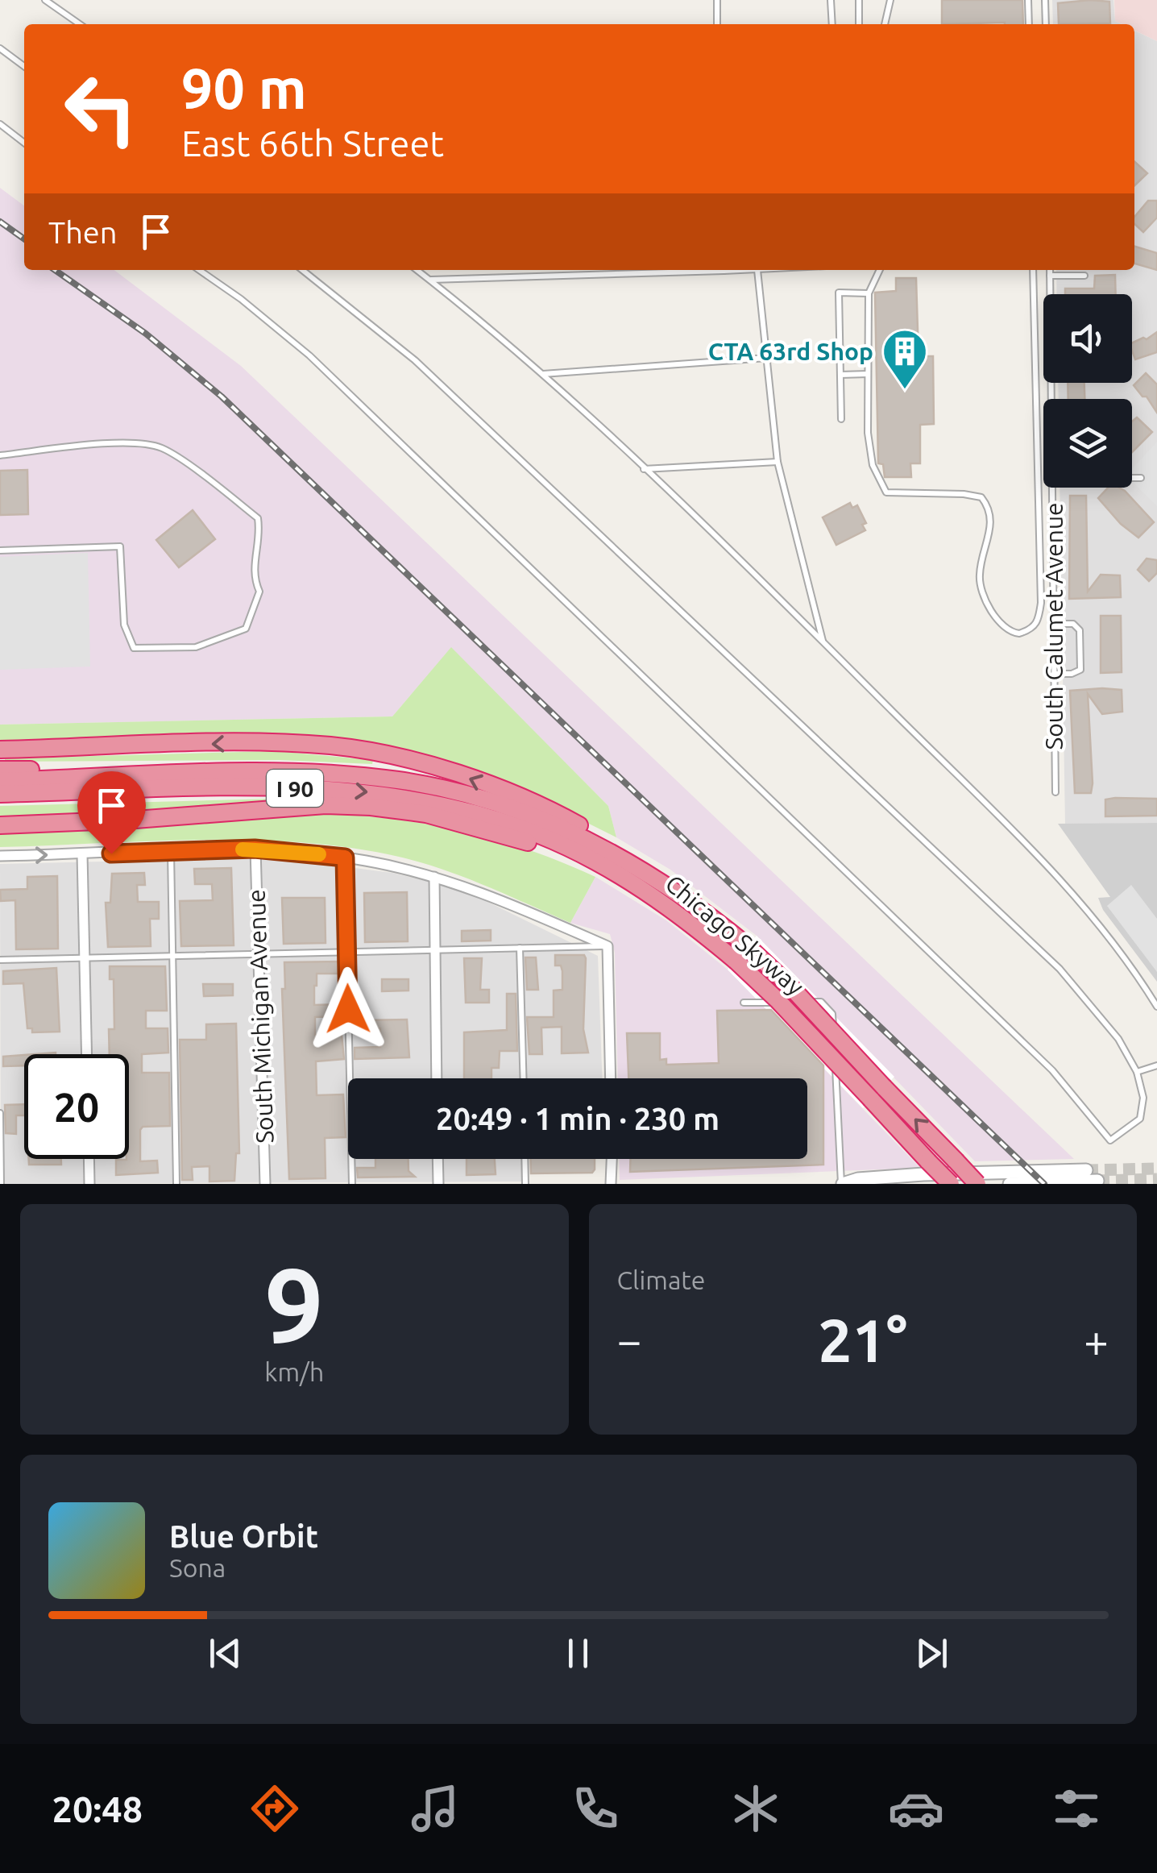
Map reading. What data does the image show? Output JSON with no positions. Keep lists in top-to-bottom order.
{
  "streets": {
    "highway": ["I 90", "Chicago Skyway"],
    "street": ["South Michigan Avenue"],
    "lane": ["South Calumet Avenue"]
  },
  "places": {
    "building": ["CTA 63rd Shop"]
  },
  "page": {
    "turn": ["90 m", "East 66th Street"],
    "then": "Then",
    "limit": "20",
    "trip": "20:49 · 1 min · 230 m",
    "tile": [
      ["9", "km/h"],
      "Climate"
    ],
    "heat": ["−", "21°", "+"],
    "song": ["Blue Orbit", "Sona"],
    "tabs": "20:48"
  }
}
